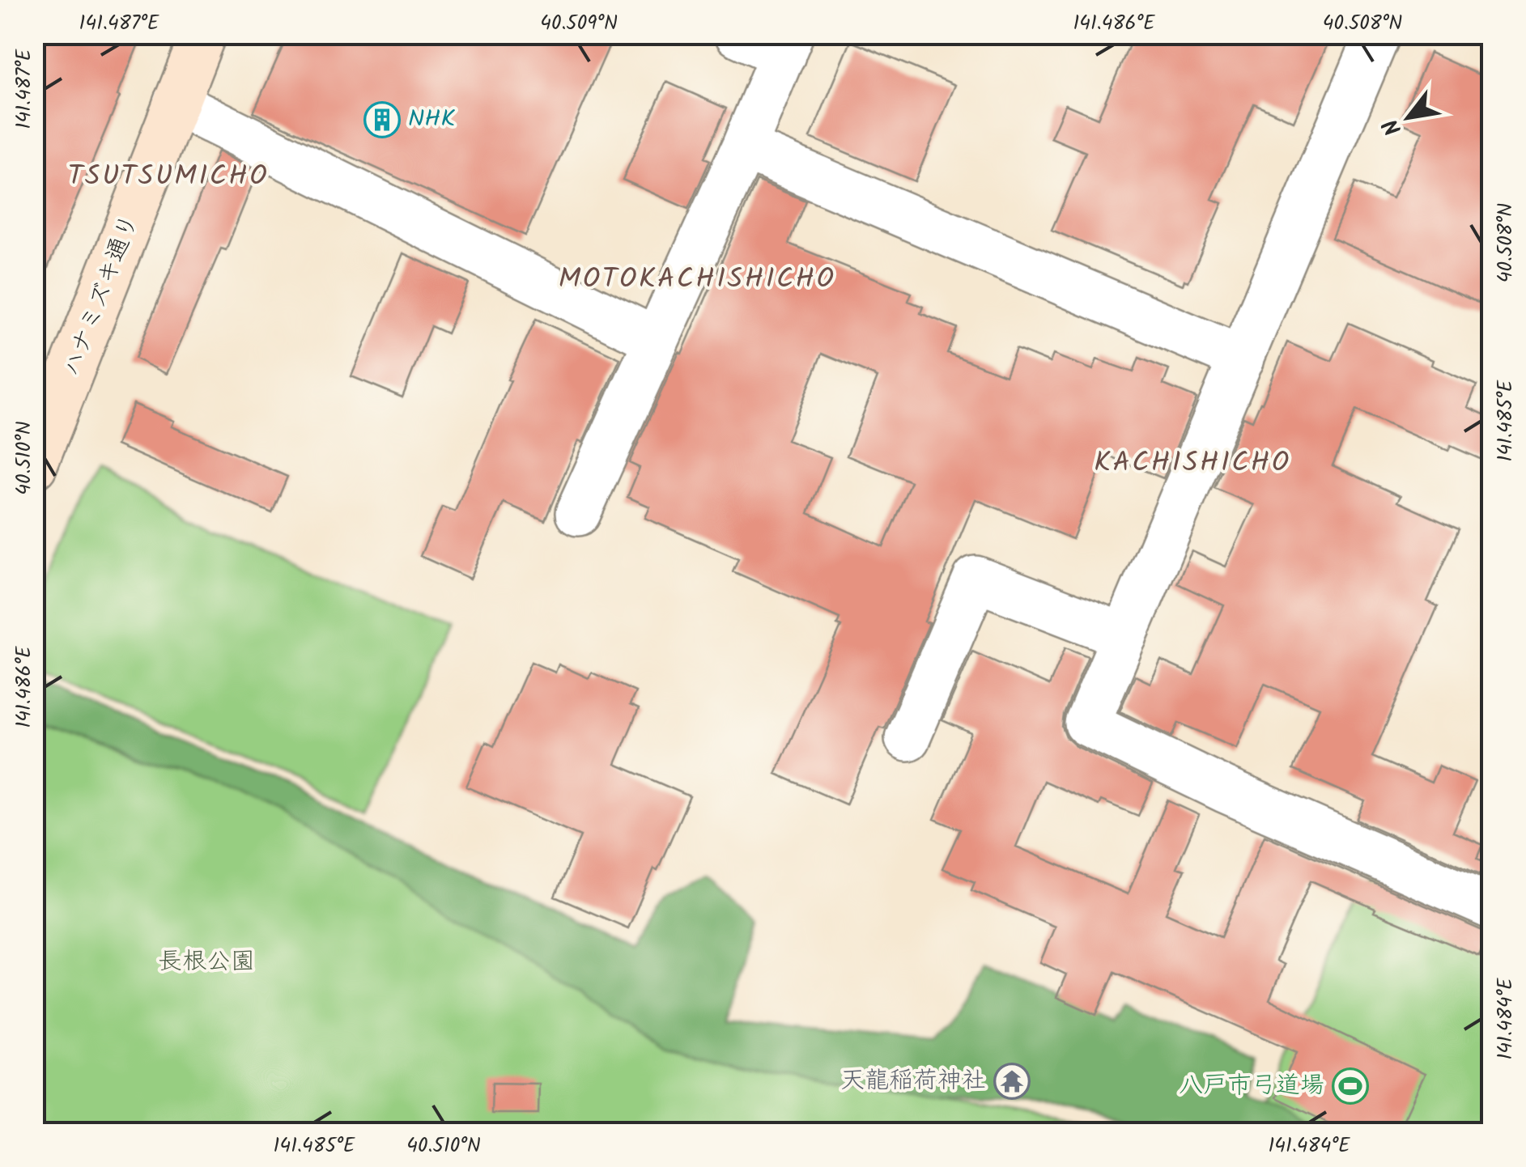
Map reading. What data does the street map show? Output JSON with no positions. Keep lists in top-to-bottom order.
{
  "streets": {
    "street": ["ハナミズキ通り"]
  },
  "districts": ["TSUTSUMICHO", "MOTOKACHISHICHO", "KACHISHICHO"],
  "parks": ["長根公園"],
  "places": {
    "building": ["NHK"],
    "temple": ["天龍稲荷神社"],
    "sports": ["八戸市弓道場"]
  },
  "north": "bottom left",
  "coordinates": [
    "141.487°E",
    "40.509°N",
    "141.486°E",
    "40.508°N",
    "141.485°E",
    "40.510°N",
    "141.484°E"
  ]
}
